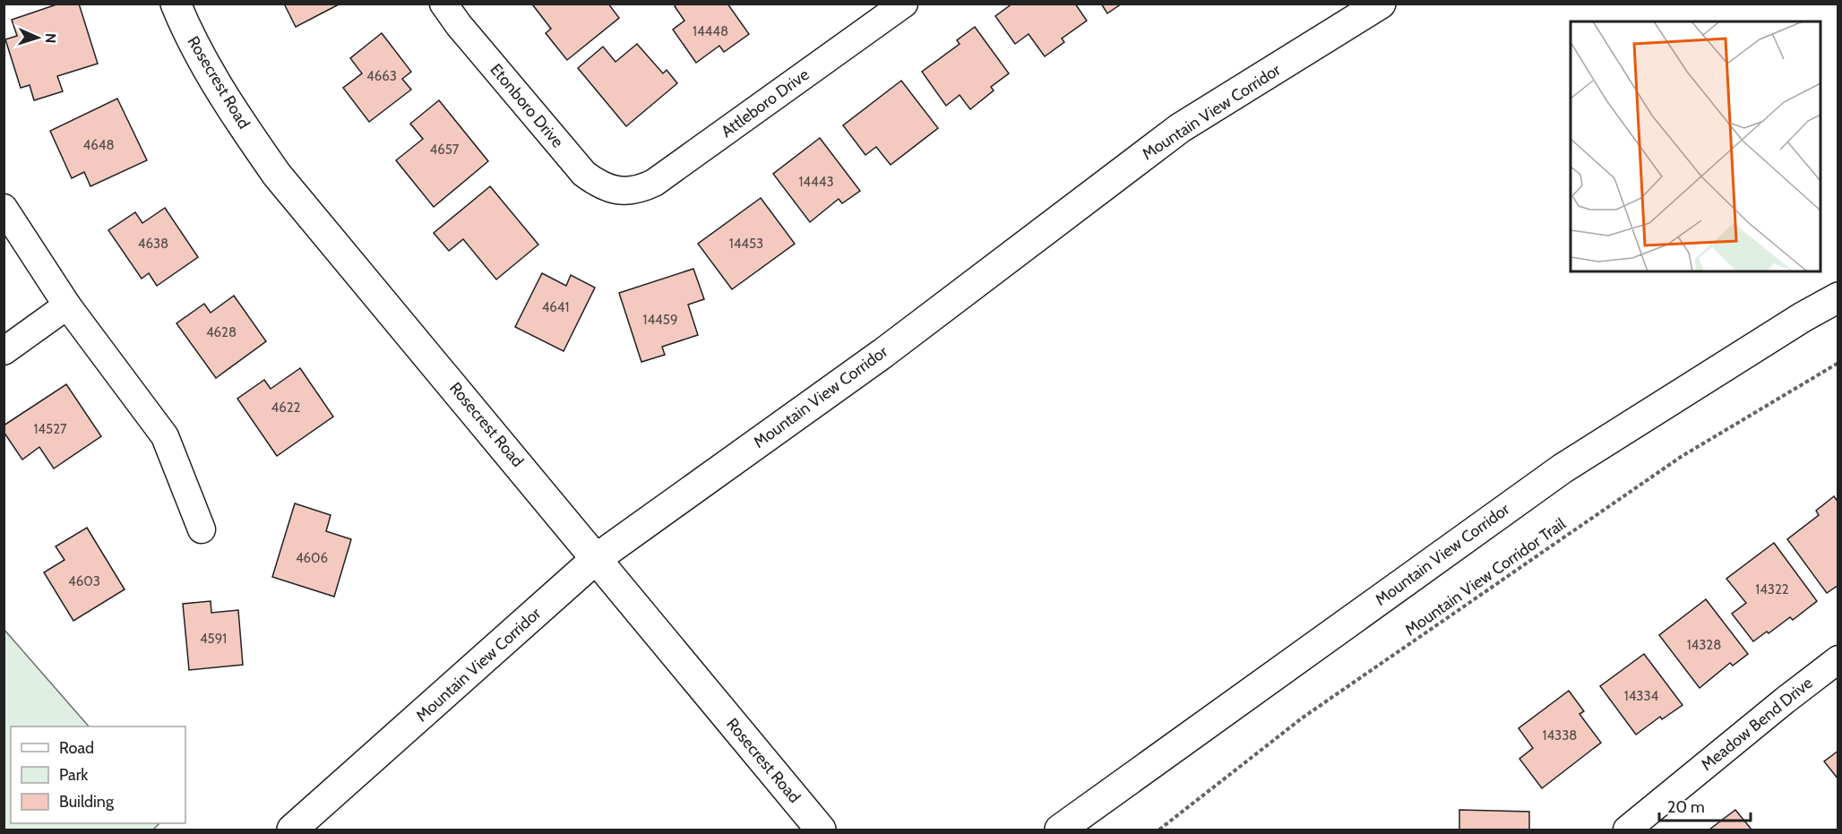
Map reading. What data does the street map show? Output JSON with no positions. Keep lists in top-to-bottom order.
{
  "streets": {
    "main road": ["Rosecrest Road", "Mountain View Corridor"],
    "street": ["Attleboro Drive", "Etonboro Drive", "Meadow Bend Drive"],
    "path": ["Mountain View Corridor Trail"]
  },
  "crossings": [
    ["Rosecrest Road", "Mountain View Corridor"],
    ["Attleboro Drive", "Etonboro Drive"]
  ],
  "house_numbers": [
    "14448",
    "4663",
    "4648",
    "4657",
    "14443",
    "4638",
    "14453",
    "4641",
    "14459",
    "4628",
    "4622",
    "14527",
    "4606",
    "4603",
    "14322",
    "4591",
    "14328",
    "14334",
    "14338"
  ],
  "legend": ["Road", "Park", "Building"],
  "scale_bar": "20 m",
  "north": "right"
}
